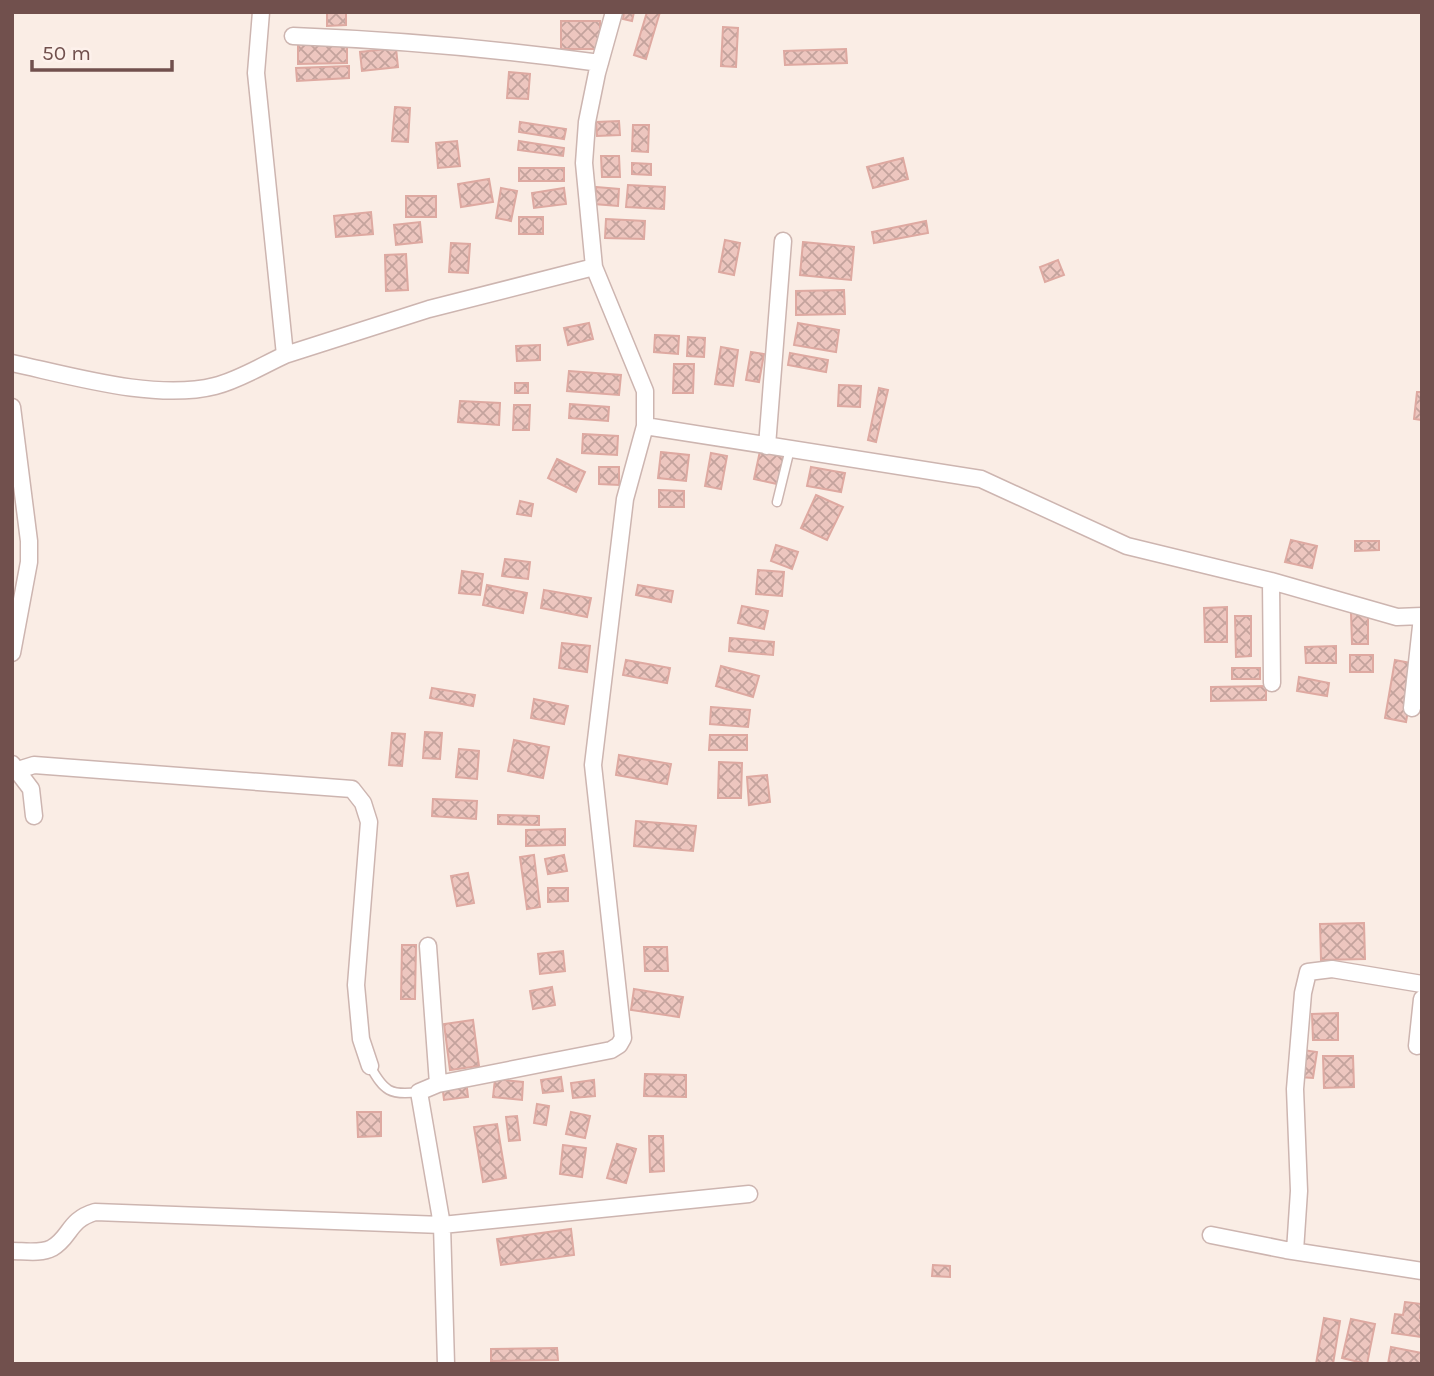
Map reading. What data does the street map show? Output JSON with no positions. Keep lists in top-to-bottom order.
{
  "scale_bar": "50 m"
}
